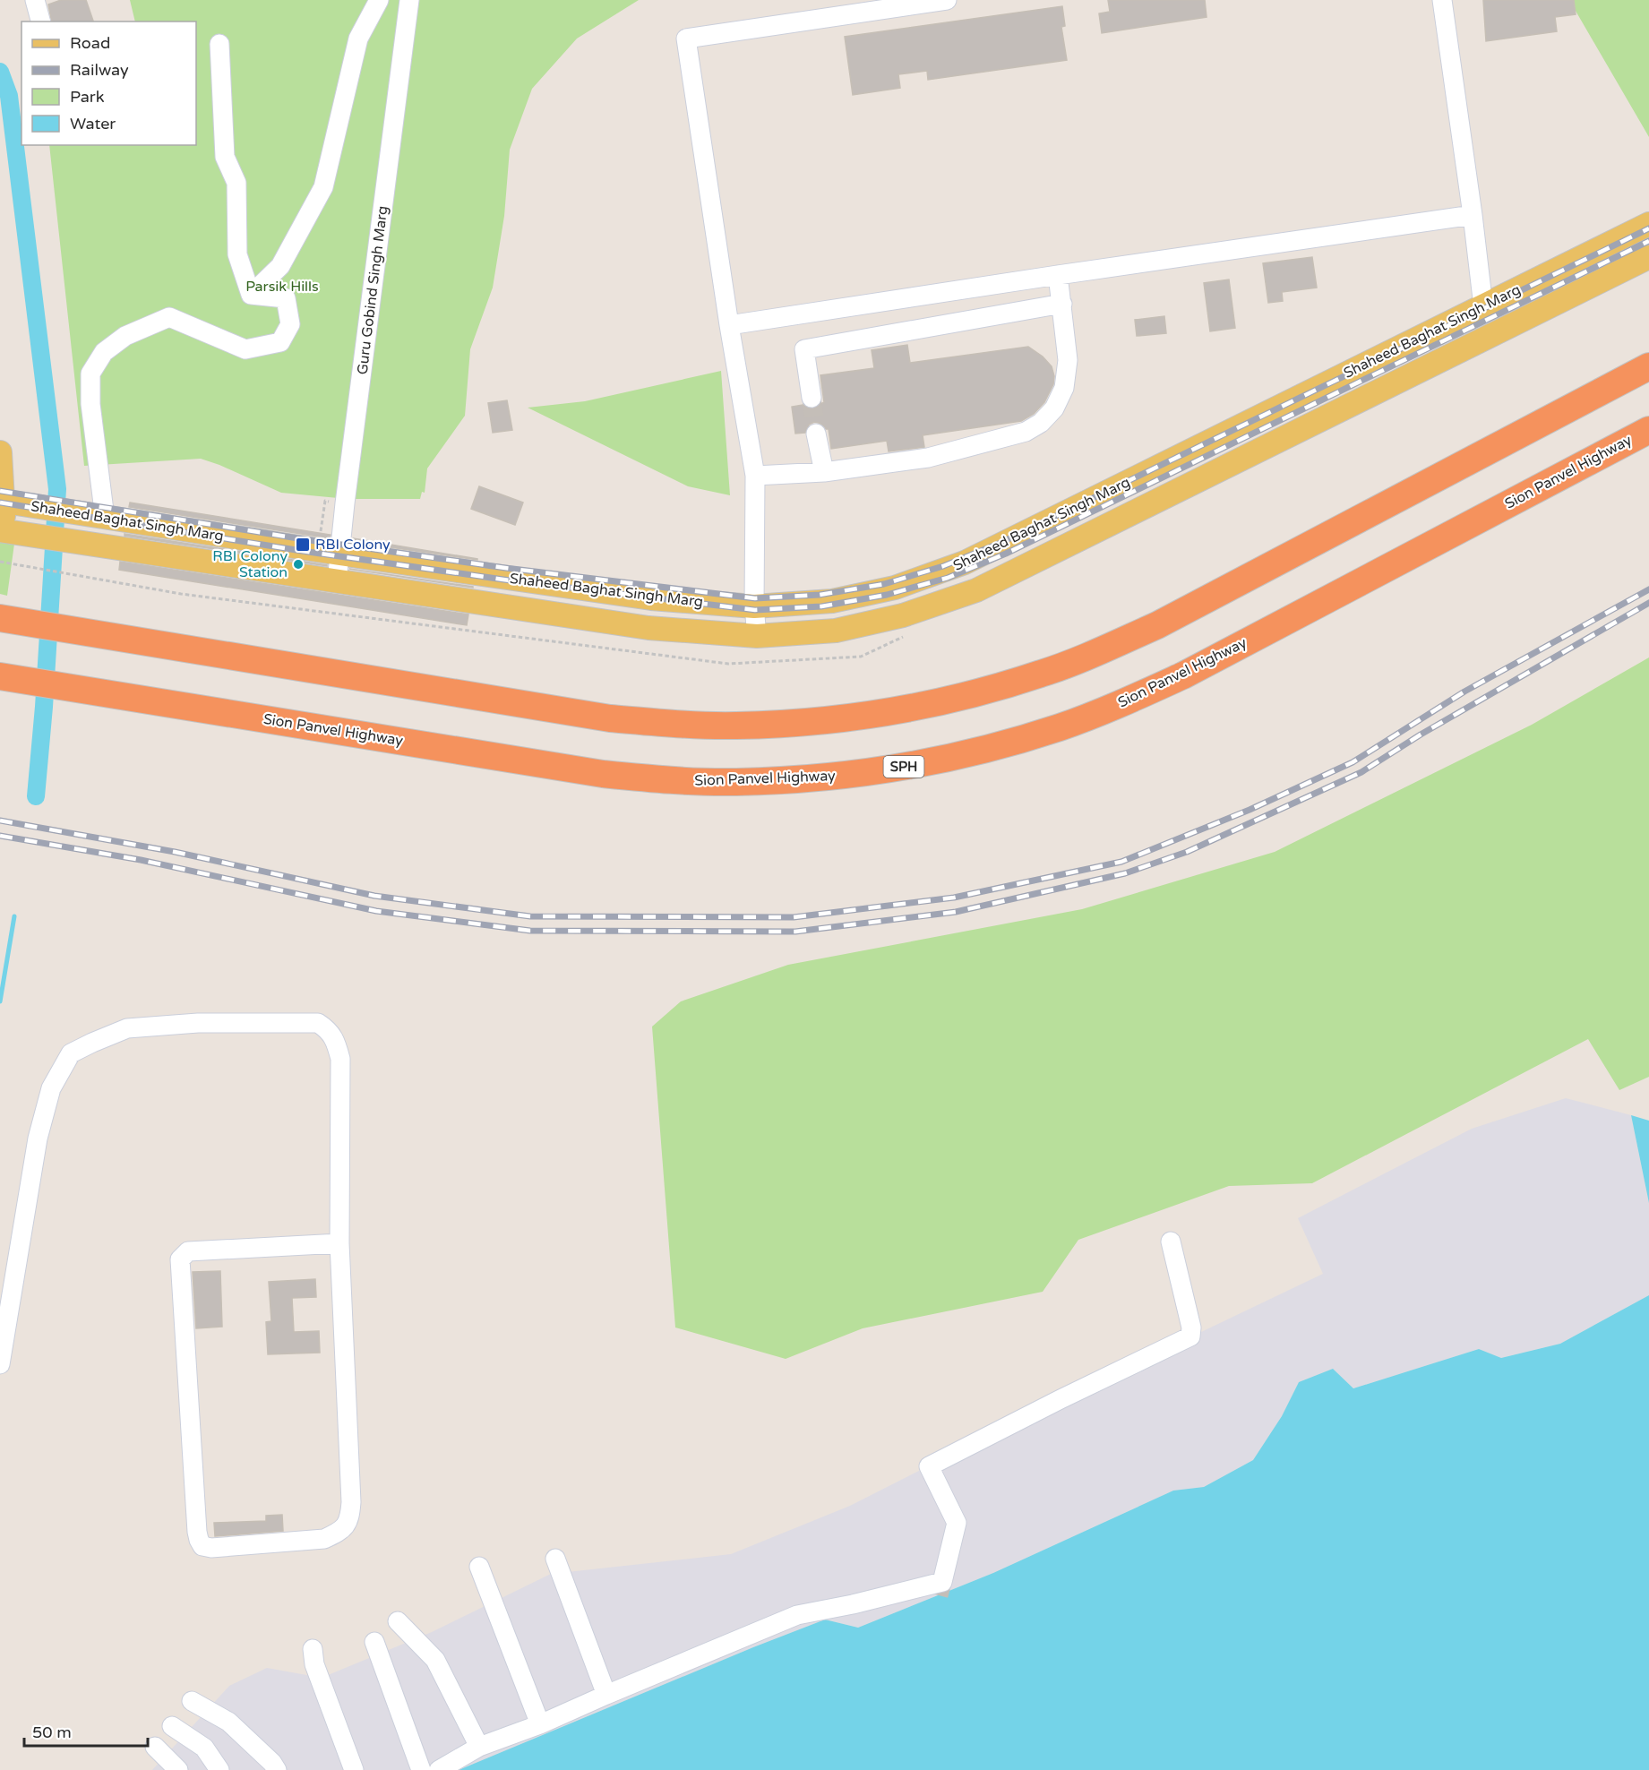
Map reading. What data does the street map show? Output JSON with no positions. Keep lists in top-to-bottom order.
{
  "streets": {
    "highway": ["Sion Panvel Highway", "SPH"],
    "main road": ["Shaheed Baghat Singh Marg"],
    "street": ["Guru Gobind Singh Marg"]
  },
  "crossings": [
    ["Guru Gobind Singh Marg", "Shaheed Baghat Singh Marg"]
  ],
  "parks": ["Parsik Hills"],
  "places": {
    "transit": ["RBI Colony"],
    "other": ["RBI Colony Station"]
  },
  "legend": [
    "Road",
    "Railway",
    "Park",
    "Water"
  ],
  "scale_bar": "50 m"
}
